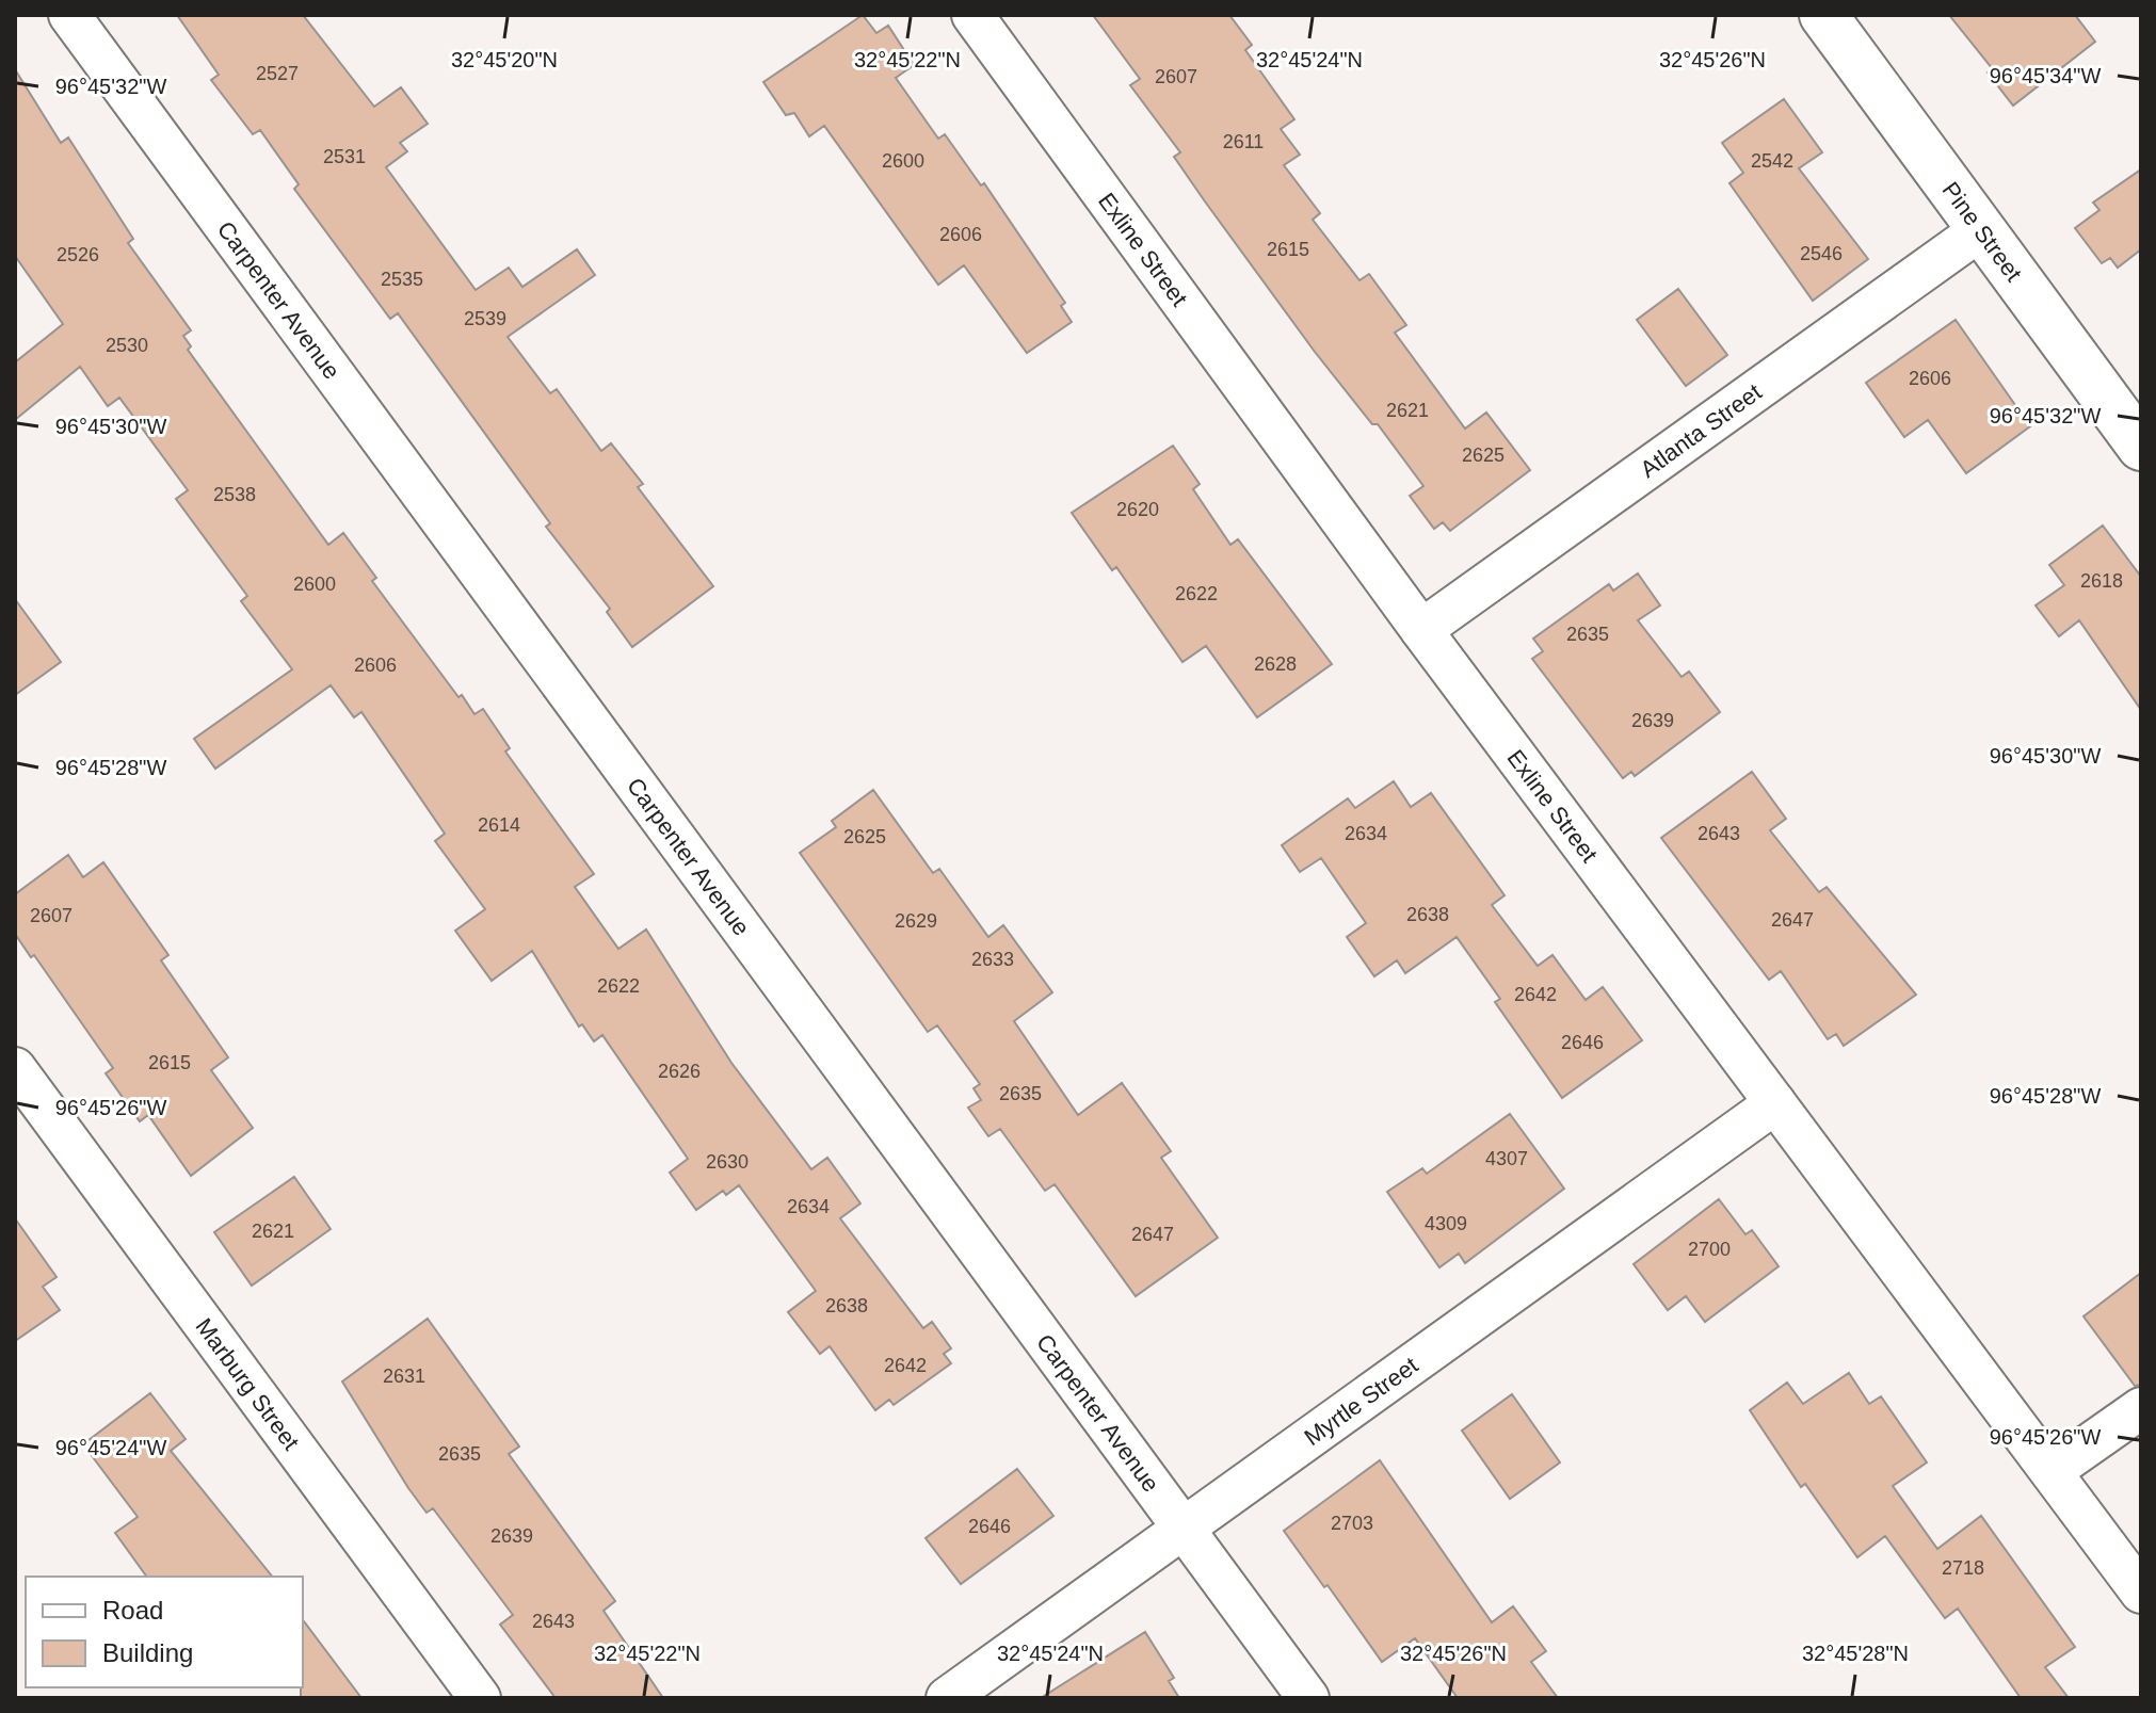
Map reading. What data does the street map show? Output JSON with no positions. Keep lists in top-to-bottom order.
{
  "streets": {
    "street": [
      "Pine Street",
      "Exline Street",
      "Carpenter Avenue",
      "Atlanta Street",
      "Marburg Street",
      "Myrtle Street"
    ]
  },
  "crossings": [
    ["Pine Street", "Atlanta Street"],
    ["Exline Street", "Atlanta Street"],
    ["Exline Street", "Myrtle Street"],
    ["Carpenter Avenue", "Myrtle Street"]
  ],
  "house_numbers": [
    "2527",
    "2607",
    "2611",
    "2531",
    "2600",
    "2542",
    "2606",
    "2615",
    "2546",
    "2526",
    "2535",
    "2539",
    "2530",
    "2606",
    "2621",
    "2625",
    "2538",
    "2620",
    "2618",
    "2600",
    "2622",
    "2635",
    "2628",
    "2606",
    "2639",
    "2614",
    "2634",
    "2643",
    "2625",
    "2638",
    "2607",
    "2647",
    "2629",
    "2633",
    "2622",
    "2642",
    "2646",
    "2615",
    "2626",
    "2635",
    "4307",
    "2630",
    "2634",
    "4309",
    "2621",
    "2647",
    "2700",
    "2638",
    "2642",
    "2631",
    "2635",
    "2703",
    "2646",
    "2639",
    "2718",
    "2643"
  ],
  "legend": ["Road", "Building"],
  "coordinates": [
    "32°45'20\"N",
    "32°45'22\"N",
    "32°45'24\"N",
    "32°45'26\"N",
    "96°45'34\"W",
    "96°45'32\"W",
    "96°45'30\"W",
    "96°45'28\"W",
    "96°45'26\"W",
    "96°45'24\"W",
    "32°45'28\"N"
  ]
}
